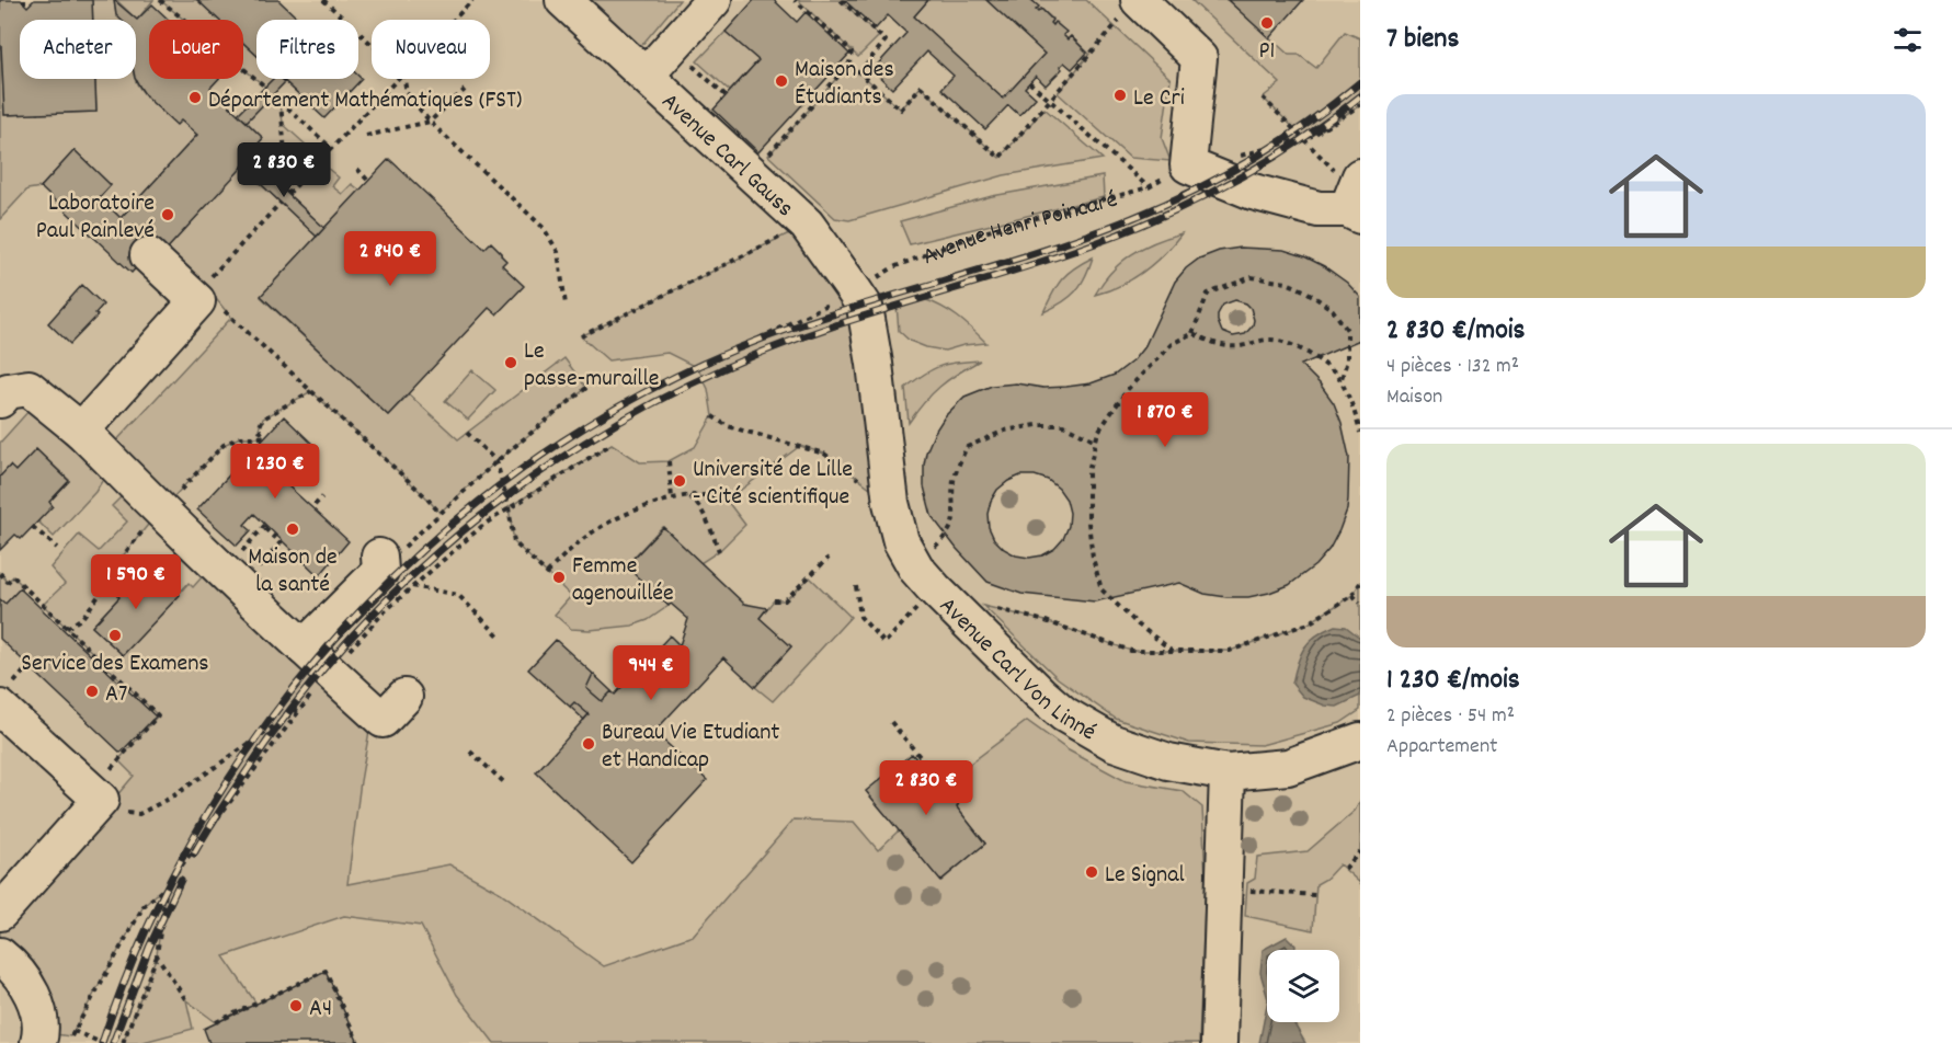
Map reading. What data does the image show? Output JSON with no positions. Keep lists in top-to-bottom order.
{
  "streets": {
    "street": ["Avenue Carl Gauss", "Avenue Carl Von Linné"],
    "path": ["Avenue Henri Poincaré"]
  },
  "crossings": [
    ["Avenue Carl Gauss", "Avenue Carl Von Linné"],
    ["Avenue Henri Poincaré", "Avenue Carl Von Linné"]
  ],
  "places": [
    "P1",
    "Maison des Étudiants",
    "Le Cri",
    "Département Mathématiques (FST)",
    "Laboratoire Paul Painlevé",
    "Le passe-muraille",
    "Université de Lille ‐ Cité scientifique",
    "Maison de la santé",
    "Femme agenouillée",
    "Service des Examens",
    "A7",
    "Bureau Vie Etudiant et Handicap",
    "Le Signal",
    "A4"
  ],
  "page": {
    "heading": "7 biens",
    "chip": [
      "Acheter",
      "Louer",
      "Filtres",
      "Nouveau"
    ],
    "list": [
      {
        "name": "2 830 €/mois",
        "note": "4 pièces · 132 m² · Maison"
      },
      {
        "name": "1 230 €/mois",
        "note": "2 pièces · 54 m² · Appartement"
      }
    ],
    "price": [
      "2 830 €",
      "2 840 €",
      "1 870 €",
      "1 230 €",
      "1 590 €",
      "944 €",
      "2 830 €"
    ]
  }
}
